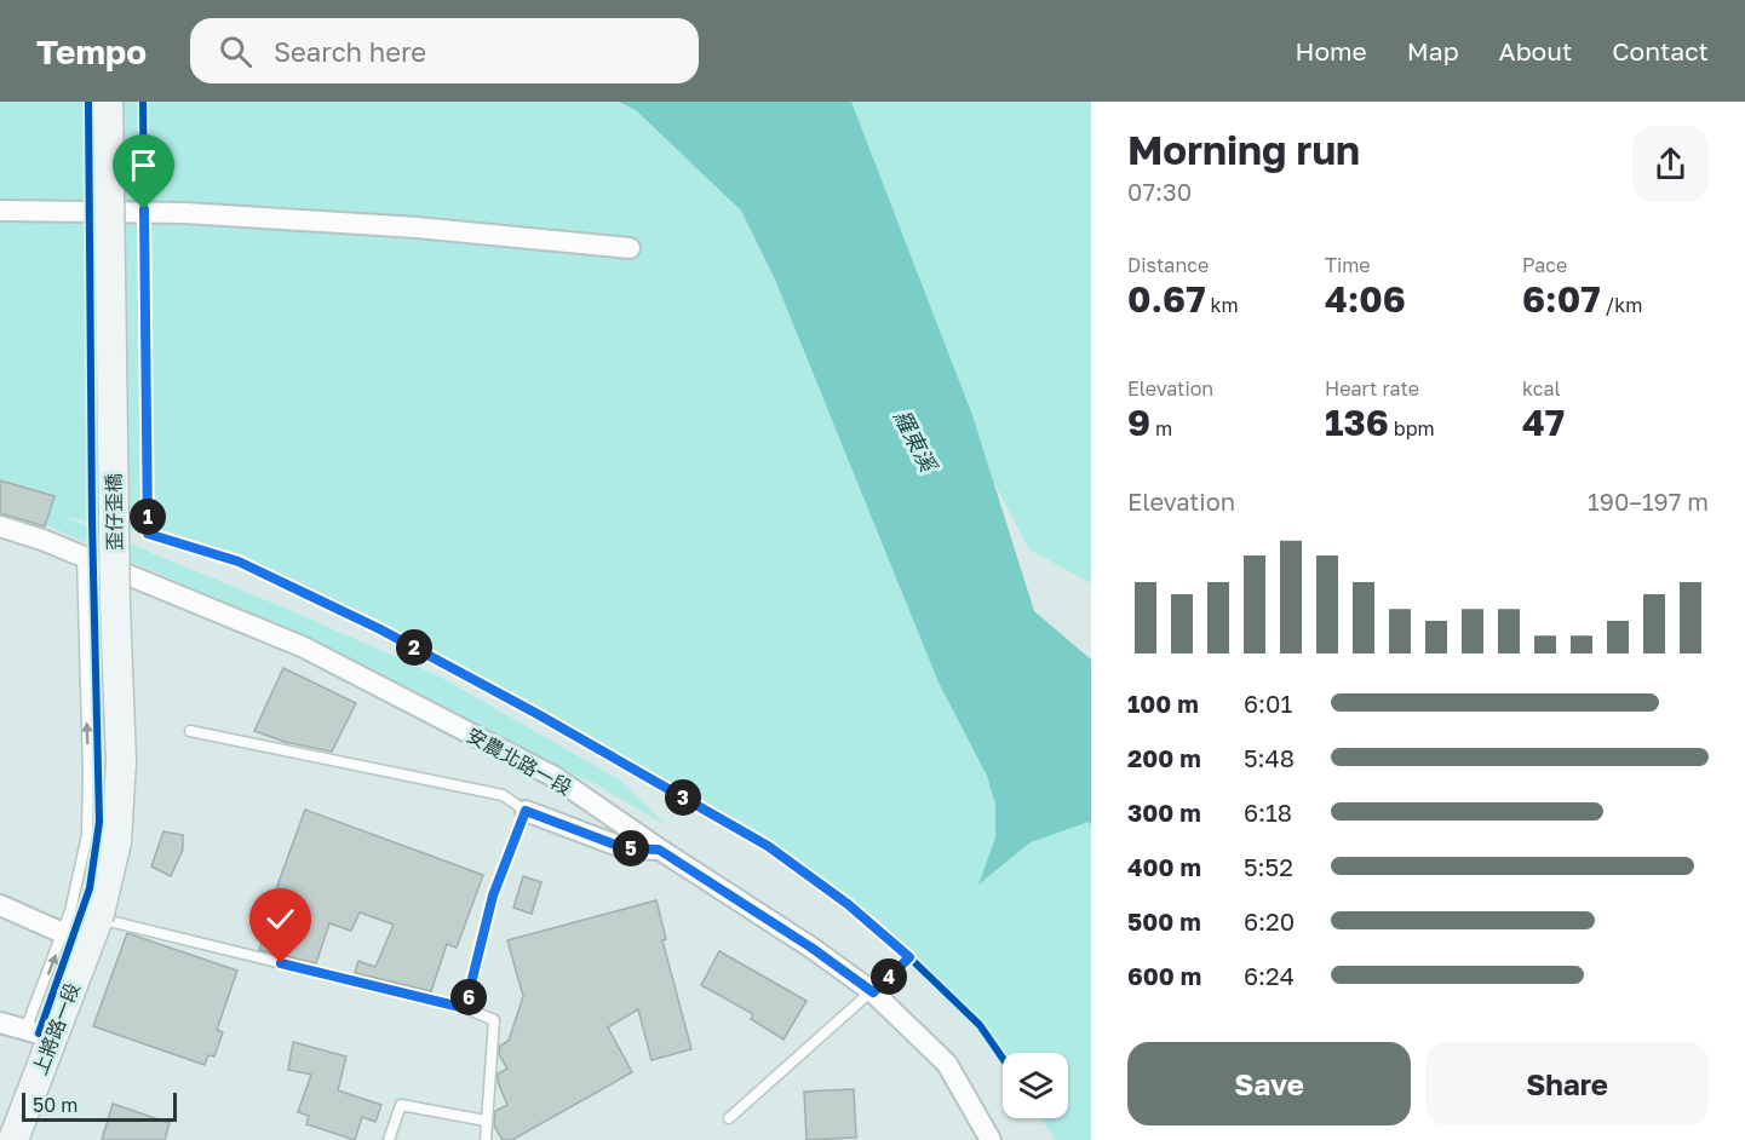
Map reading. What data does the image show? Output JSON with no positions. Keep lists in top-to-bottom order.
{
  "streets": {
    "main road": ["歪仔歪橋", "上將路一段"],
    "street": ["安農北路一段"]
  },
  "crossings": [
    ["歪仔歪橋", "上將路一段"]
  ],
  "water": ["羅東溪"],
  "scale_bar": "50 m",
  "page": {
    "header": "Tempo",
    "search": "Search here",
    "nav": [
      "Home",
      "Map",
      "About",
      "Contact"
    ],
    "heading": ["Morning run", "07:30"],
    "stats": [
      ["Distance", "0.67 km"],
      ["Time", "4:06"],
      ["Pace", "6:07 /km"],
      ["Elevation", "9 m"],
      ["Heart rate", "136 bpm"],
      ["kcal", "47"]
    ],
    "chart": ["Elevation", "190–197 m"],
    "pins": [
      "1",
      "2",
      "3",
      "5",
      "4",
      "6"
    ],
    "list": [
      {
        "name": "100 m",
        "note": "6:01"
      },
      {
        "name": "200 m",
        "note": "5:48"
      },
      {
        "name": "300 m",
        "note": "6:18"
      },
      {
        "name": "400 m",
        "note": "5:52"
      },
      {
        "name": "500 m",
        "note": "6:20"
      },
      {
        "name": "600 m",
        "note": "6:24"
      }
    ],
    "buttons": ["Save", "Share"],
    "scale": "50 m"
  }
}
